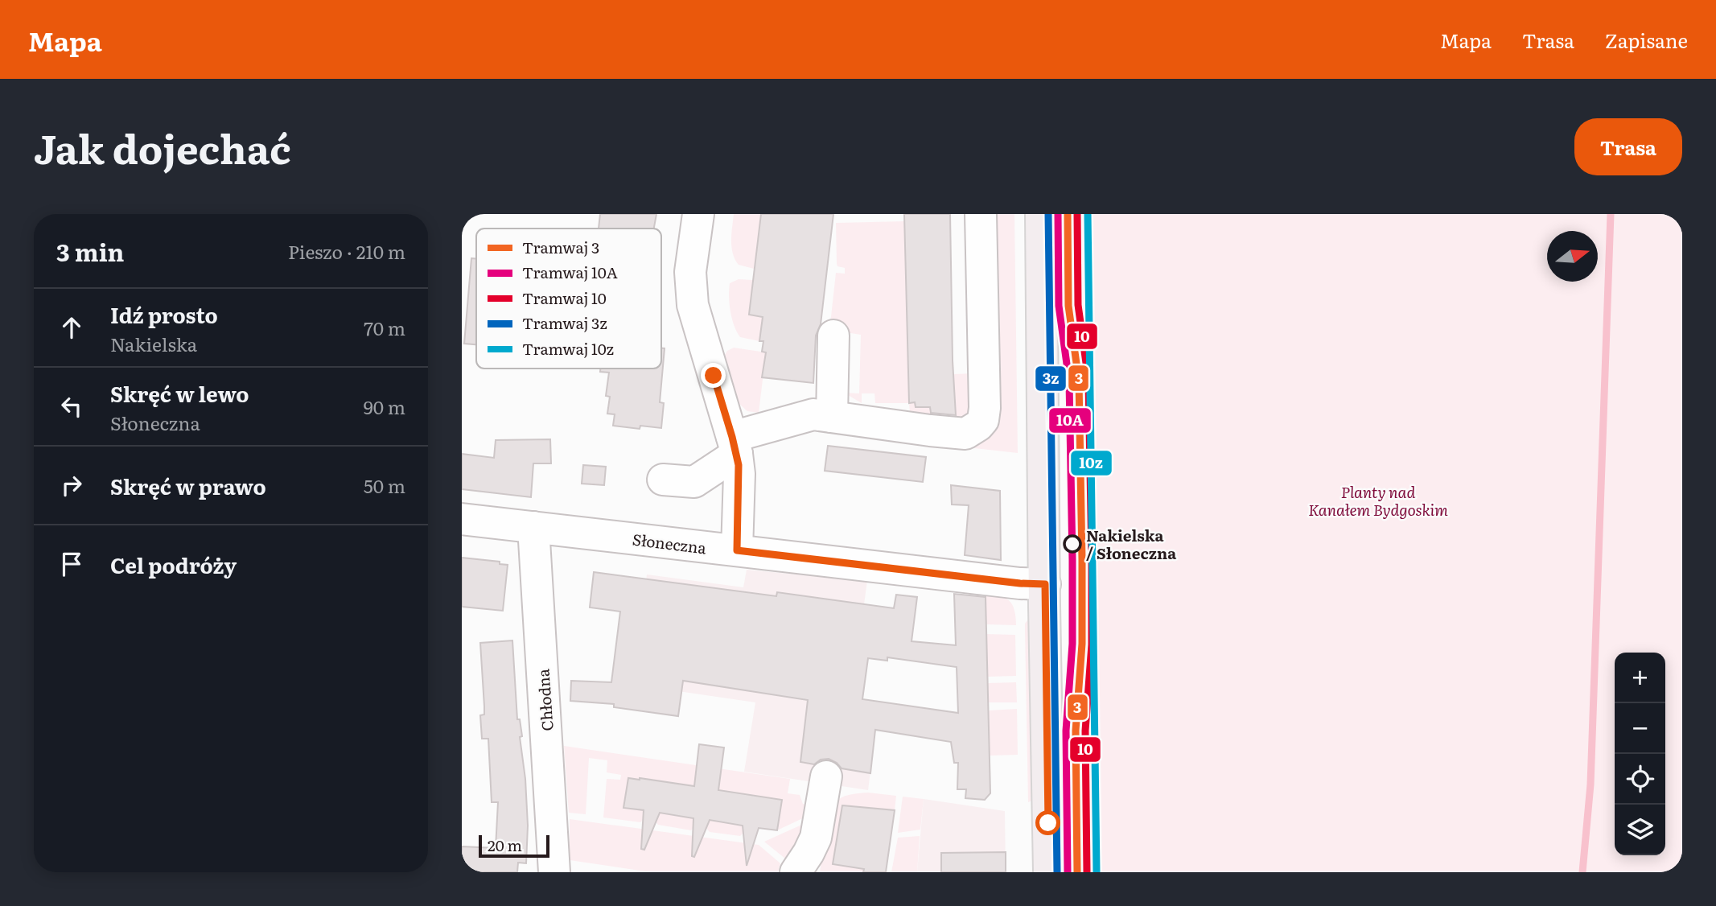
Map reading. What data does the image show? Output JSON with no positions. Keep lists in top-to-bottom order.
{
  "streets": {
    "street": ["Słoneczna", "Chłodna"]
  },
  "crossings": [
    ["Słoneczna", "Chłodna"]
  ],
  "parks": ["Planty nad Kanałem Bydgoskim"],
  "places": ["Nakielska / Słoneczna"],
  "lines": [
    "tram line 3",
    "tram line 10A",
    "tram line 10",
    "tram line 3z",
    "tram line 10z"
  ],
  "legend": [
    "Tramwaj 3",
    "Tramwaj 10A",
    "Tramwaj 10",
    "Tramwaj 3z",
    "Tramwaj 10z"
  ],
  "scale_bar": "20 m",
  "north": "right",
  "page": {
    "header": "Mapa",
    "nav": ["Mapa", "Trasa", "Zapisane"],
    "title": "Jak dojechać",
    "buttons": "Trasa",
    "heading": ["3 min", "Pieszo · 210 m"],
    "list": [
      ["Idź prosto", "Nakielska", "70 m"],
      ["Skręć w lewo", "Słoneczna", "90 m"],
      ["Skręć w prawo", "50 m"],
      "Cel podróży"
    ],
    "map_buttons": ["+", "−"],
    "scale": "20 m"
  }
}
